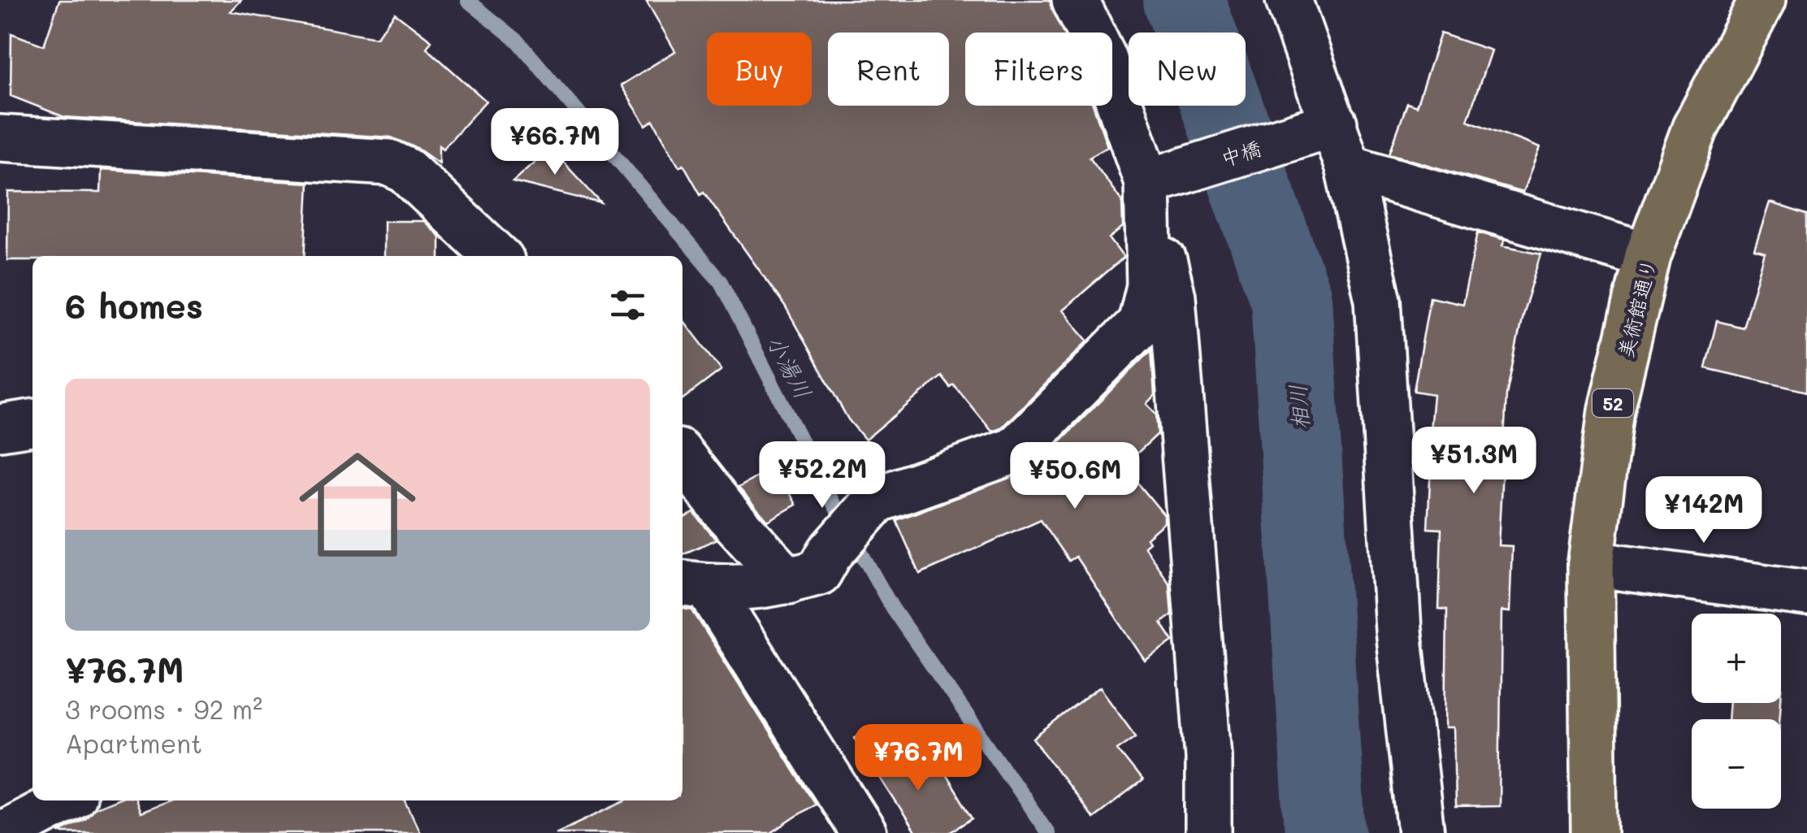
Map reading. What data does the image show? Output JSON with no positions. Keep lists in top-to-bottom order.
{
  "streets": {
    "highway": ["美術館通り", "52"],
    "street": ["中橋"]
  },
  "water": ["小湯川", "相川"],
  "page": {
    "chip": [
      "Buy",
      "Rent",
      "Filters",
      "New"
    ],
    "price": [
      "¥66.7M",
      "¥51.3M",
      "¥52.2M",
      "¥50.6M",
      "¥142M",
      "¥76.7M"
    ],
    "heading": "6 homes",
    "list": [
      {
        "name": "¥76.7M",
        "note": "3 rooms · 92 m² · Apartment"
      }
    ],
    "map_buttons": ["+", "−"]
  }
}
